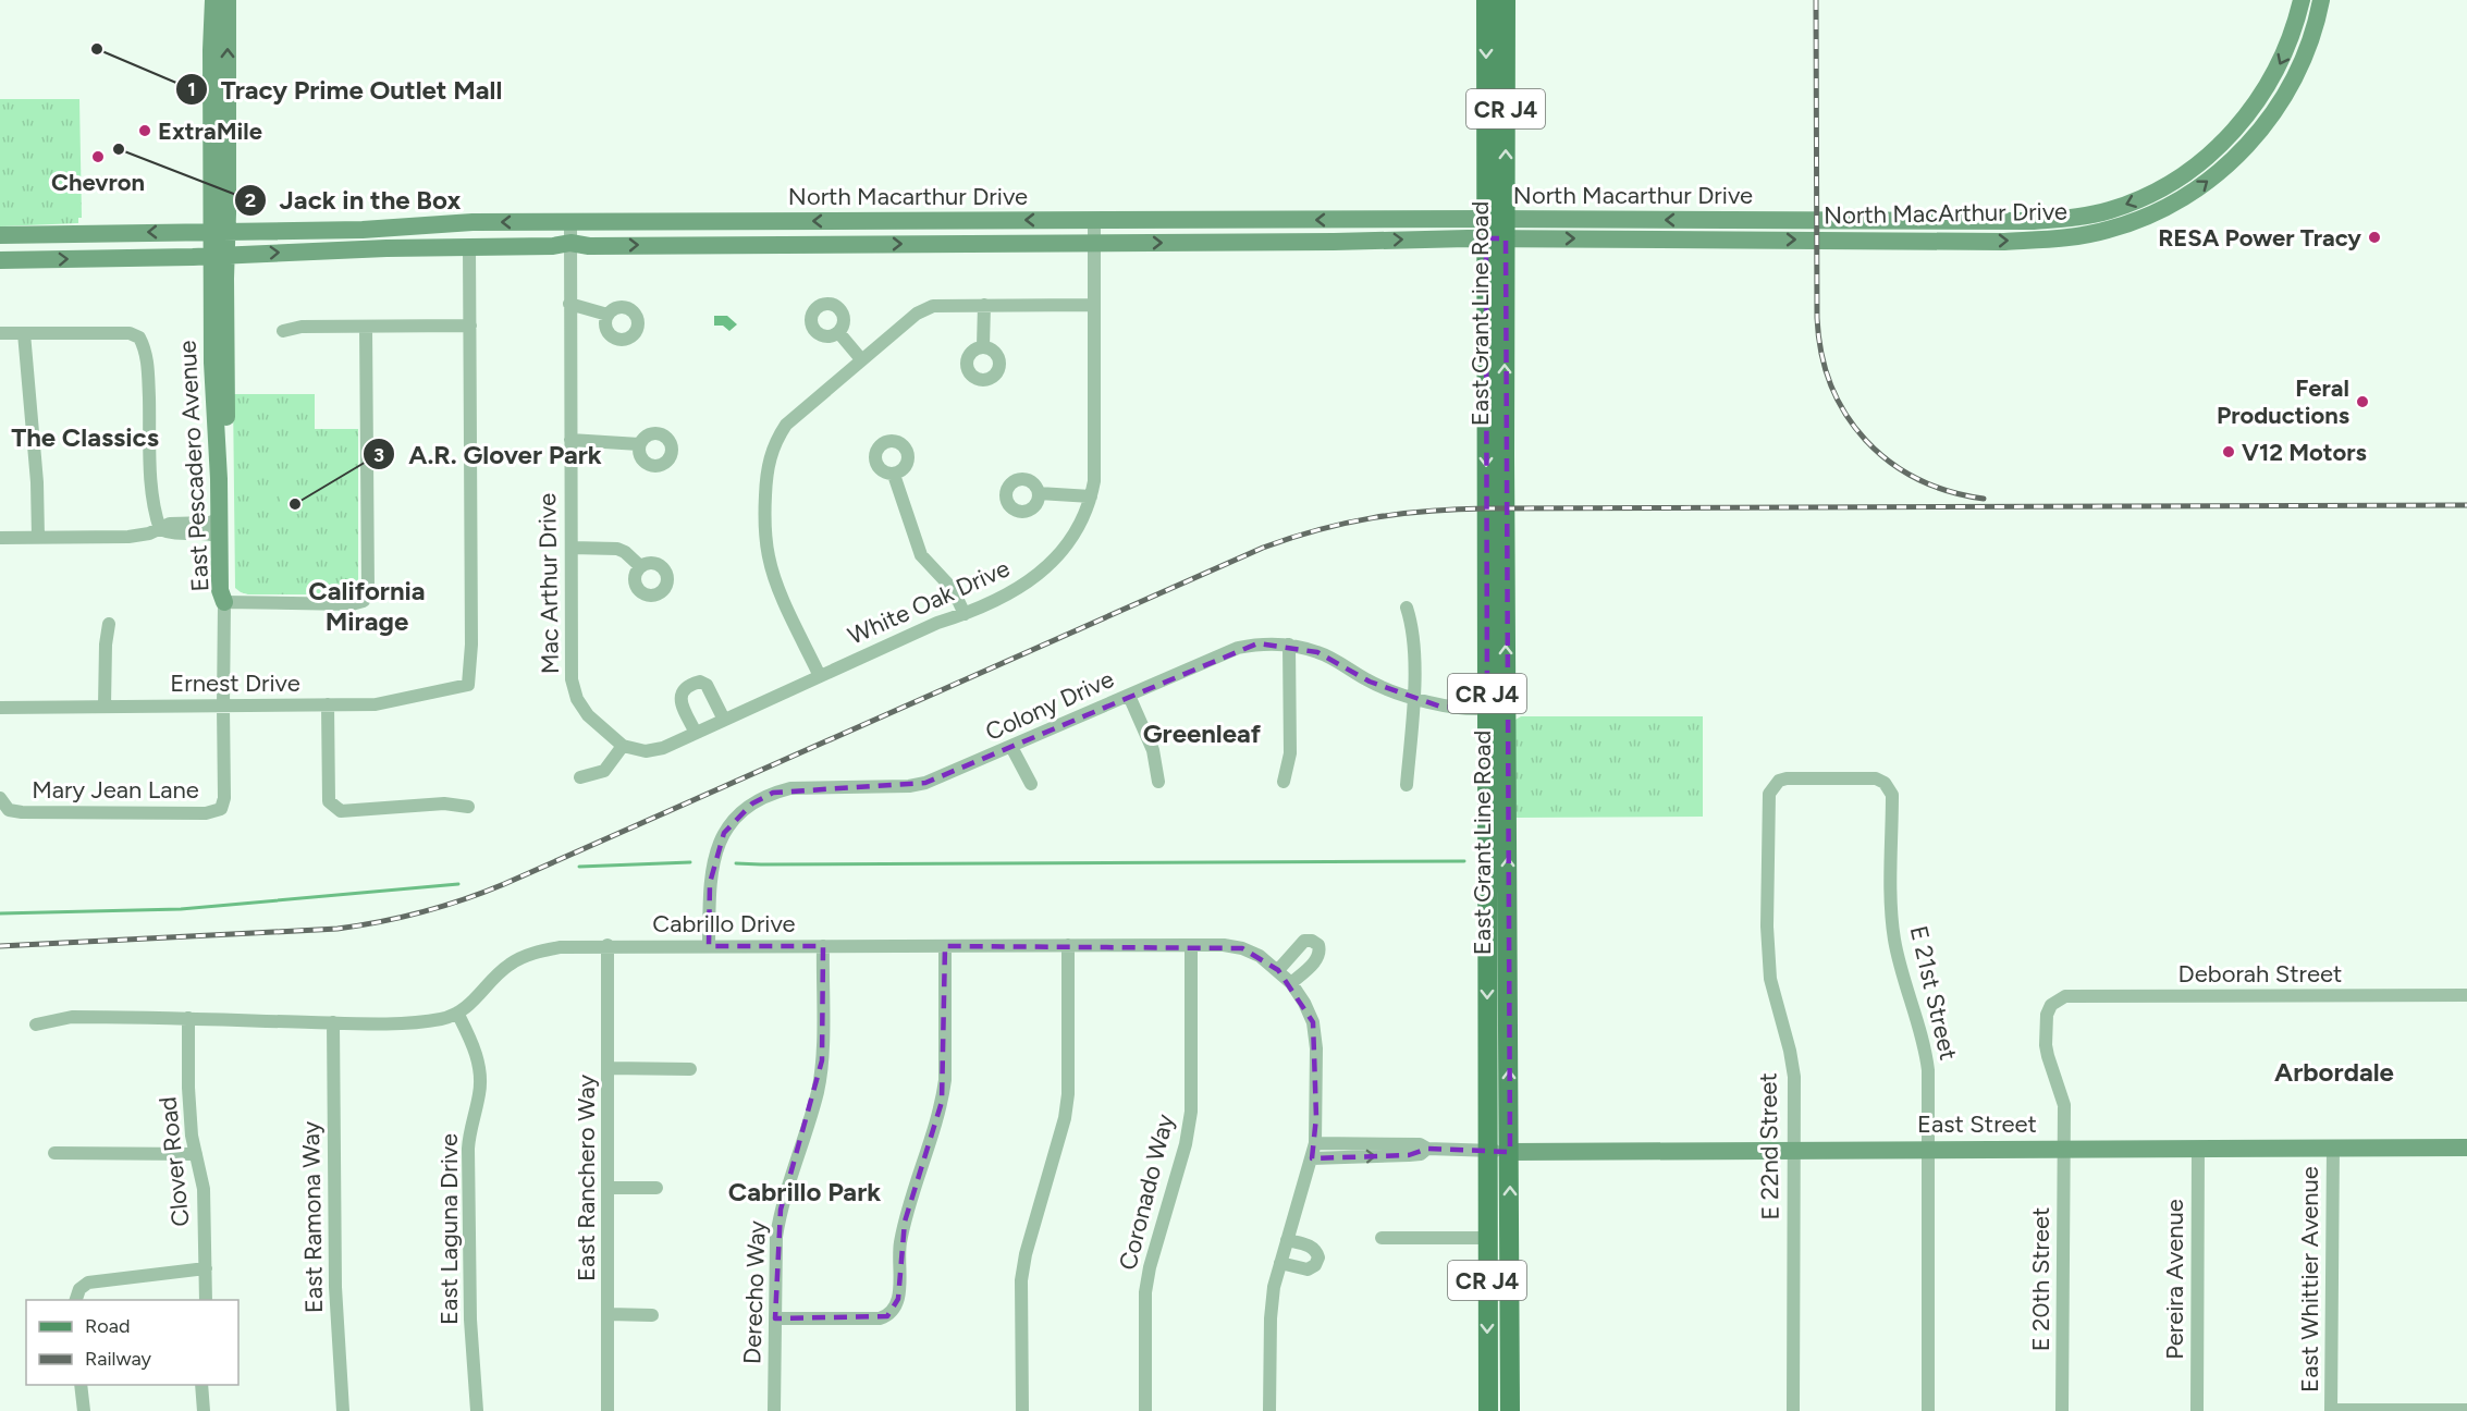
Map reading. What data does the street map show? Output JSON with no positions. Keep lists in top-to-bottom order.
{
  "streets": {
    "main road": [
      "CR J4",
      "North Macarthur Drive",
      "North MacArthur Drive",
      "East Grant Line Road",
      "East Pescadero Avenue",
      "East Street"
    ],
    "street": [
      "Mac Arthur Drive",
      "White Oak Drive",
      "Ernest Drive",
      "Colony Drive",
      "Mary Jean Lane",
      "Cabrillo Drive",
      "Deborah Street",
      "E 21st Street",
      "E 22nd Street",
      "Clover Road",
      "East Ranchero Way",
      "Coronado Way",
      "East Ramona Way",
      "East Laguna Drive",
      "E 20th Street",
      "Pereira Avenue",
      "East Whittier Avenue",
      "Derecho Way"
    ]
  },
  "crossings": [
    ["North Macarthur Drive", "North MacArthur Drive"],
    ["North Macarthur Drive", "East Grant Line Road"],
    ["North Macarthur Drive", "East Pescadero Avenue"],
    ["North Macarthur Drive", "Mac Arthur Drive"],
    ["North Macarthur Drive", "White Oak Drive"],
    ["East Grant Line Road", "Colony Drive"],
    ["East Grant Line Road", "East Street"],
    ["Mac Arthur Drive", "White Oak Drive"],
    ["Ernest Drive", "Mary Jean Lane"],
    ["Colony Drive", "Cabrillo Drive"],
    ["Cabrillo Drive", "Clover Road"],
    ["Cabrillo Drive", "East Ranchero Way"],
    ["Cabrillo Drive", "Coronado Way"],
    ["Cabrillo Drive", "East Ramona Way"],
    ["Cabrillo Drive", "East Laguna Drive"],
    ["Cabrillo Drive", "Derecho Way"],
    ["Deborah Street", "E 20th Street"],
    ["E 21st Street", "East Street"],
    ["E 21st Street", "E 22nd Street"],
    ["East Street", "E 22nd Street"],
    ["East Street", "E 20th Street"],
    ["East Street", "Pereira Avenue"],
    ["East Street", "East Whittier Avenue"]
  ],
  "districts": [
    "The Classics",
    "California Mirage",
    "Greenleaf",
    "Arbordale",
    "Cabrillo Park"
  ],
  "places": [
    "Tracy Prime Outlet Mall",
    "ExtraMile",
    "Jack in the Box",
    "Chevron",
    "RESA Power Tracy",
    "Feral Productions",
    "V12 Motors",
    "A.R. Glover Park"
  ],
  "legend": ["Road", "Railway"]
}
